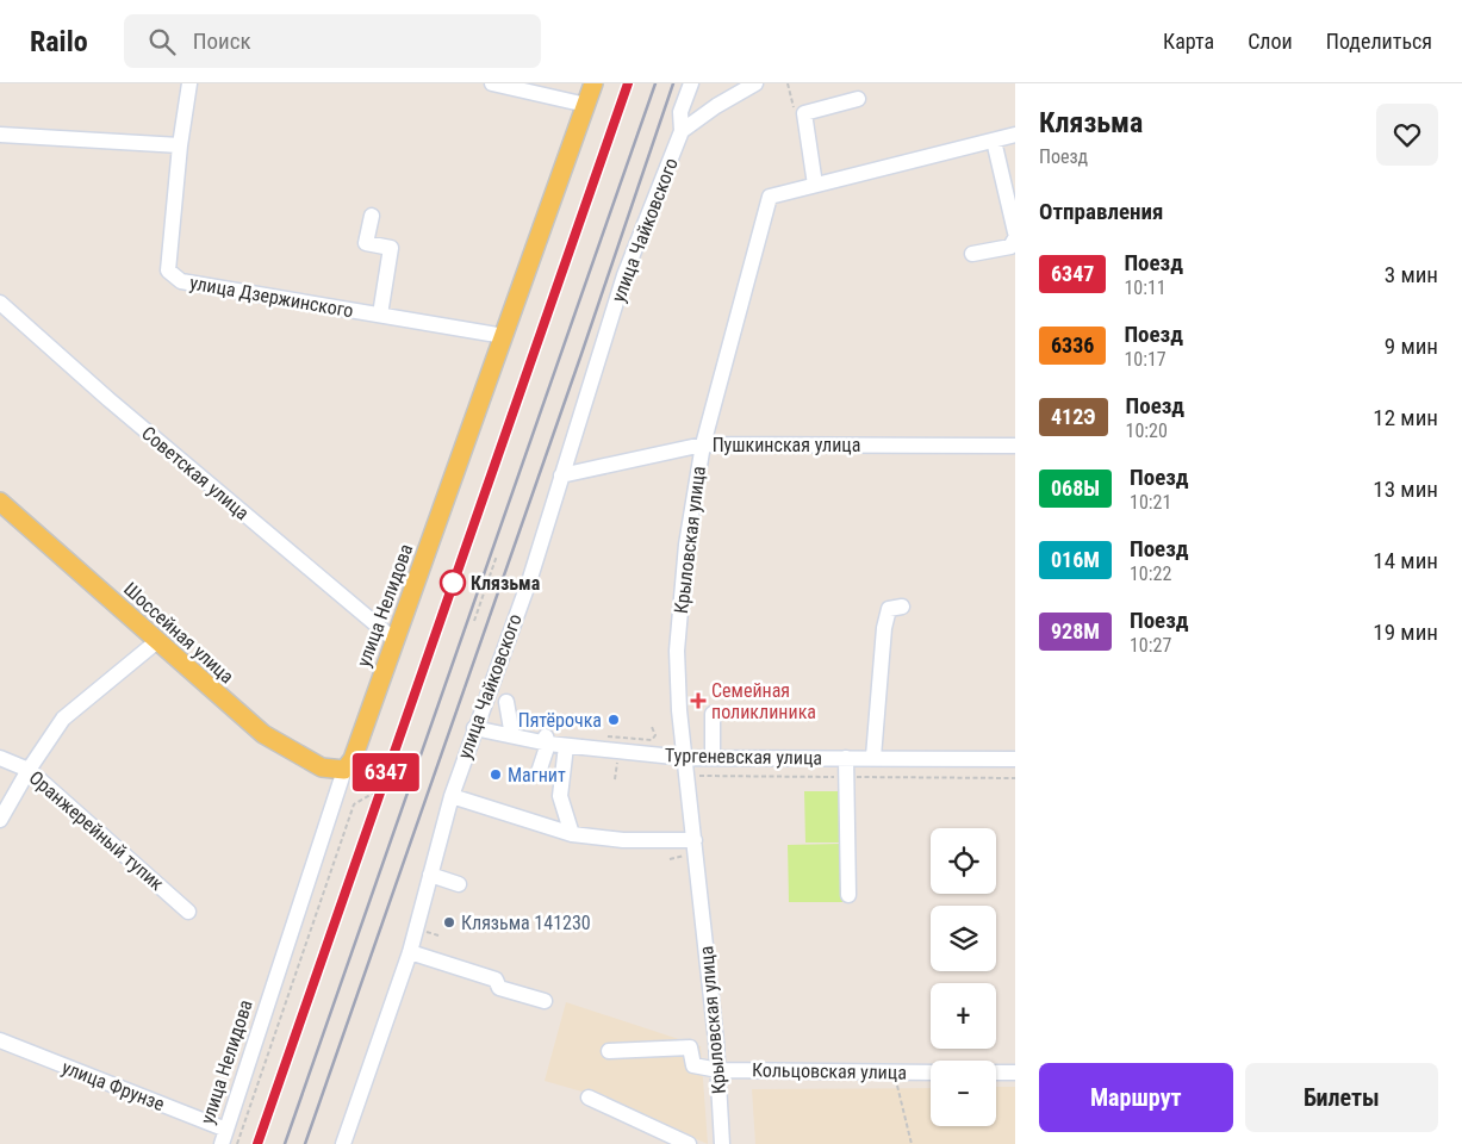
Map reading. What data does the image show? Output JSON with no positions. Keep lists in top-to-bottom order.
{
  "streets": {
    "main road": ["улица Нелидова", "Шоссейная улица"],
    "street": [
      "улица Чайковского",
      "улица Дзержинского",
      "Пушкинская улица",
      "Советская улица",
      "Крыловская улица",
      "Тургеневская улица",
      "Оранжерейный тупик",
      "Кольцовская улица",
      "улица Фрунзе"
    ]
  },
  "crossings": [
    ["улица Чайковского", "Пушкинская улица"],
    ["улица Чайковского", "Тургеневская улица"],
    ["улица Дзержинского", "улица Нелидова"],
    ["Пушкинская улица", "Крыловская улица"],
    ["Советская улица", "улица Нелидова"],
    ["Крыловская улица", "Тургеневская улица"],
    ["Крыловская улица", "Кольцовская улица"],
    ["улица Нелидова", "Шоссейная улица"],
    ["улица Нелидова", "улица Фрунзе"]
  ],
  "places": {
    "other": [
      "Клязьма",
      "Пятёрочка",
      "Магнит",
      "Клязьма 141230"
    ],
    "health": ["Семейная поликлиника"]
  },
  "page": {
    "header": "Railo",
    "search": "Поиск",
    "nav": ["Карта", "Слои", "Поделиться"],
    "on_map": "6347",
    "heading": [
      ["Клязьма", "Поезд"],
      "Отправления"
    ],
    "list": [
      {
        "mark": "6347",
        "name": "Поезд",
        "note": "10:11",
        "value": "3 мин"
      },
      {
        "mark": "6336",
        "name": "Поезд",
        "note": "10:17",
        "value": "9 мин"
      },
      {
        "mark": "412Э",
        "name": "Поезд",
        "note": "10:20",
        "value": "12 мин"
      },
      {
        "mark": "068Ы",
        "name": "Поезд",
        "note": "10:21",
        "value": "13 мин"
      },
      {
        "mark": "016М",
        "name": "Поезд",
        "note": "10:22",
        "value": "14 мин"
      },
      {
        "mark": "928М",
        "name": "Поезд",
        "note": "10:27",
        "value": "19 мин"
      }
    ],
    "map_buttons": ["+", "−"],
    "buttons": ["Маршрут", "Билеты"]
  }
}
